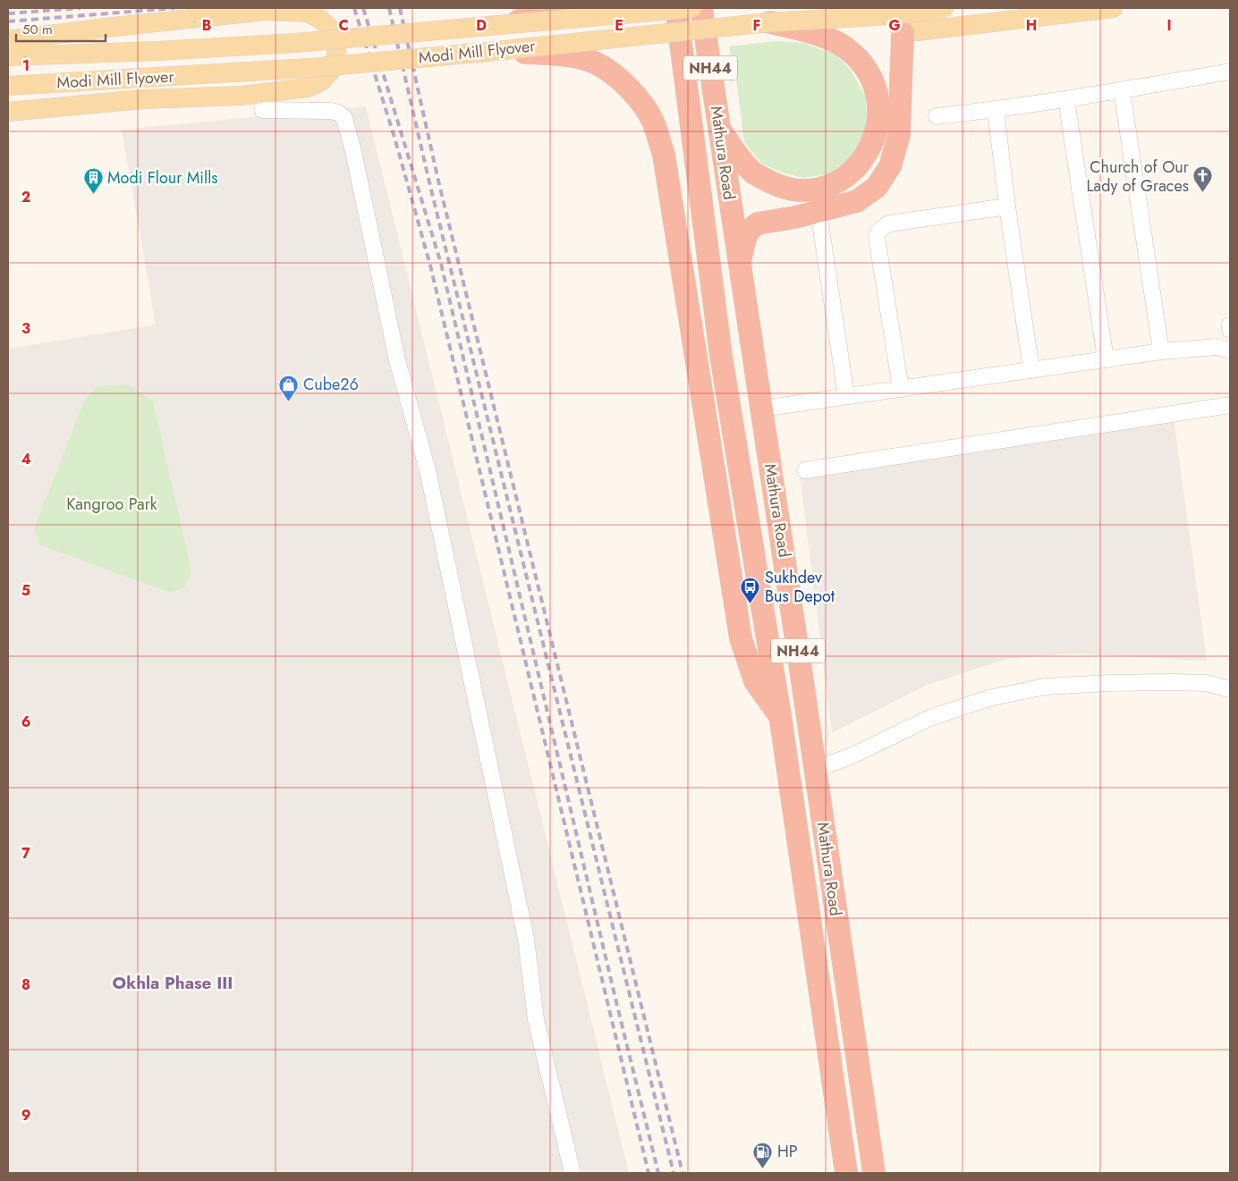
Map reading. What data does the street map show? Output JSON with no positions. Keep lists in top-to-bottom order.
{
  "streets": {
    "highway": ["NH44", "Mathura Road"],
    "main road": ["Modi Mill Flyover"]
  },
  "districts": ["Okhla Phase III"],
  "parks": ["Kangroo Park"],
  "places": {
    "church": ["Church of Our Lady of Graces"],
    "building": ["Modi Flour Mills"],
    "shop": ["Cube26"],
    "bus stop": ["Sukhdev Bus Depot"],
    "fuel station": ["HP"]
  },
  "scale_bar": "50 m",
  "grid": {
    "columns": [
      "B",
      "C",
      "D",
      "E",
      "F",
      "G",
      "H",
      "I"
    ],
    "rows": [
      "1",
      "2",
      "3",
      "4",
      "5",
      "6",
      "7",
      "8",
      "9"
    ]
  }
}
